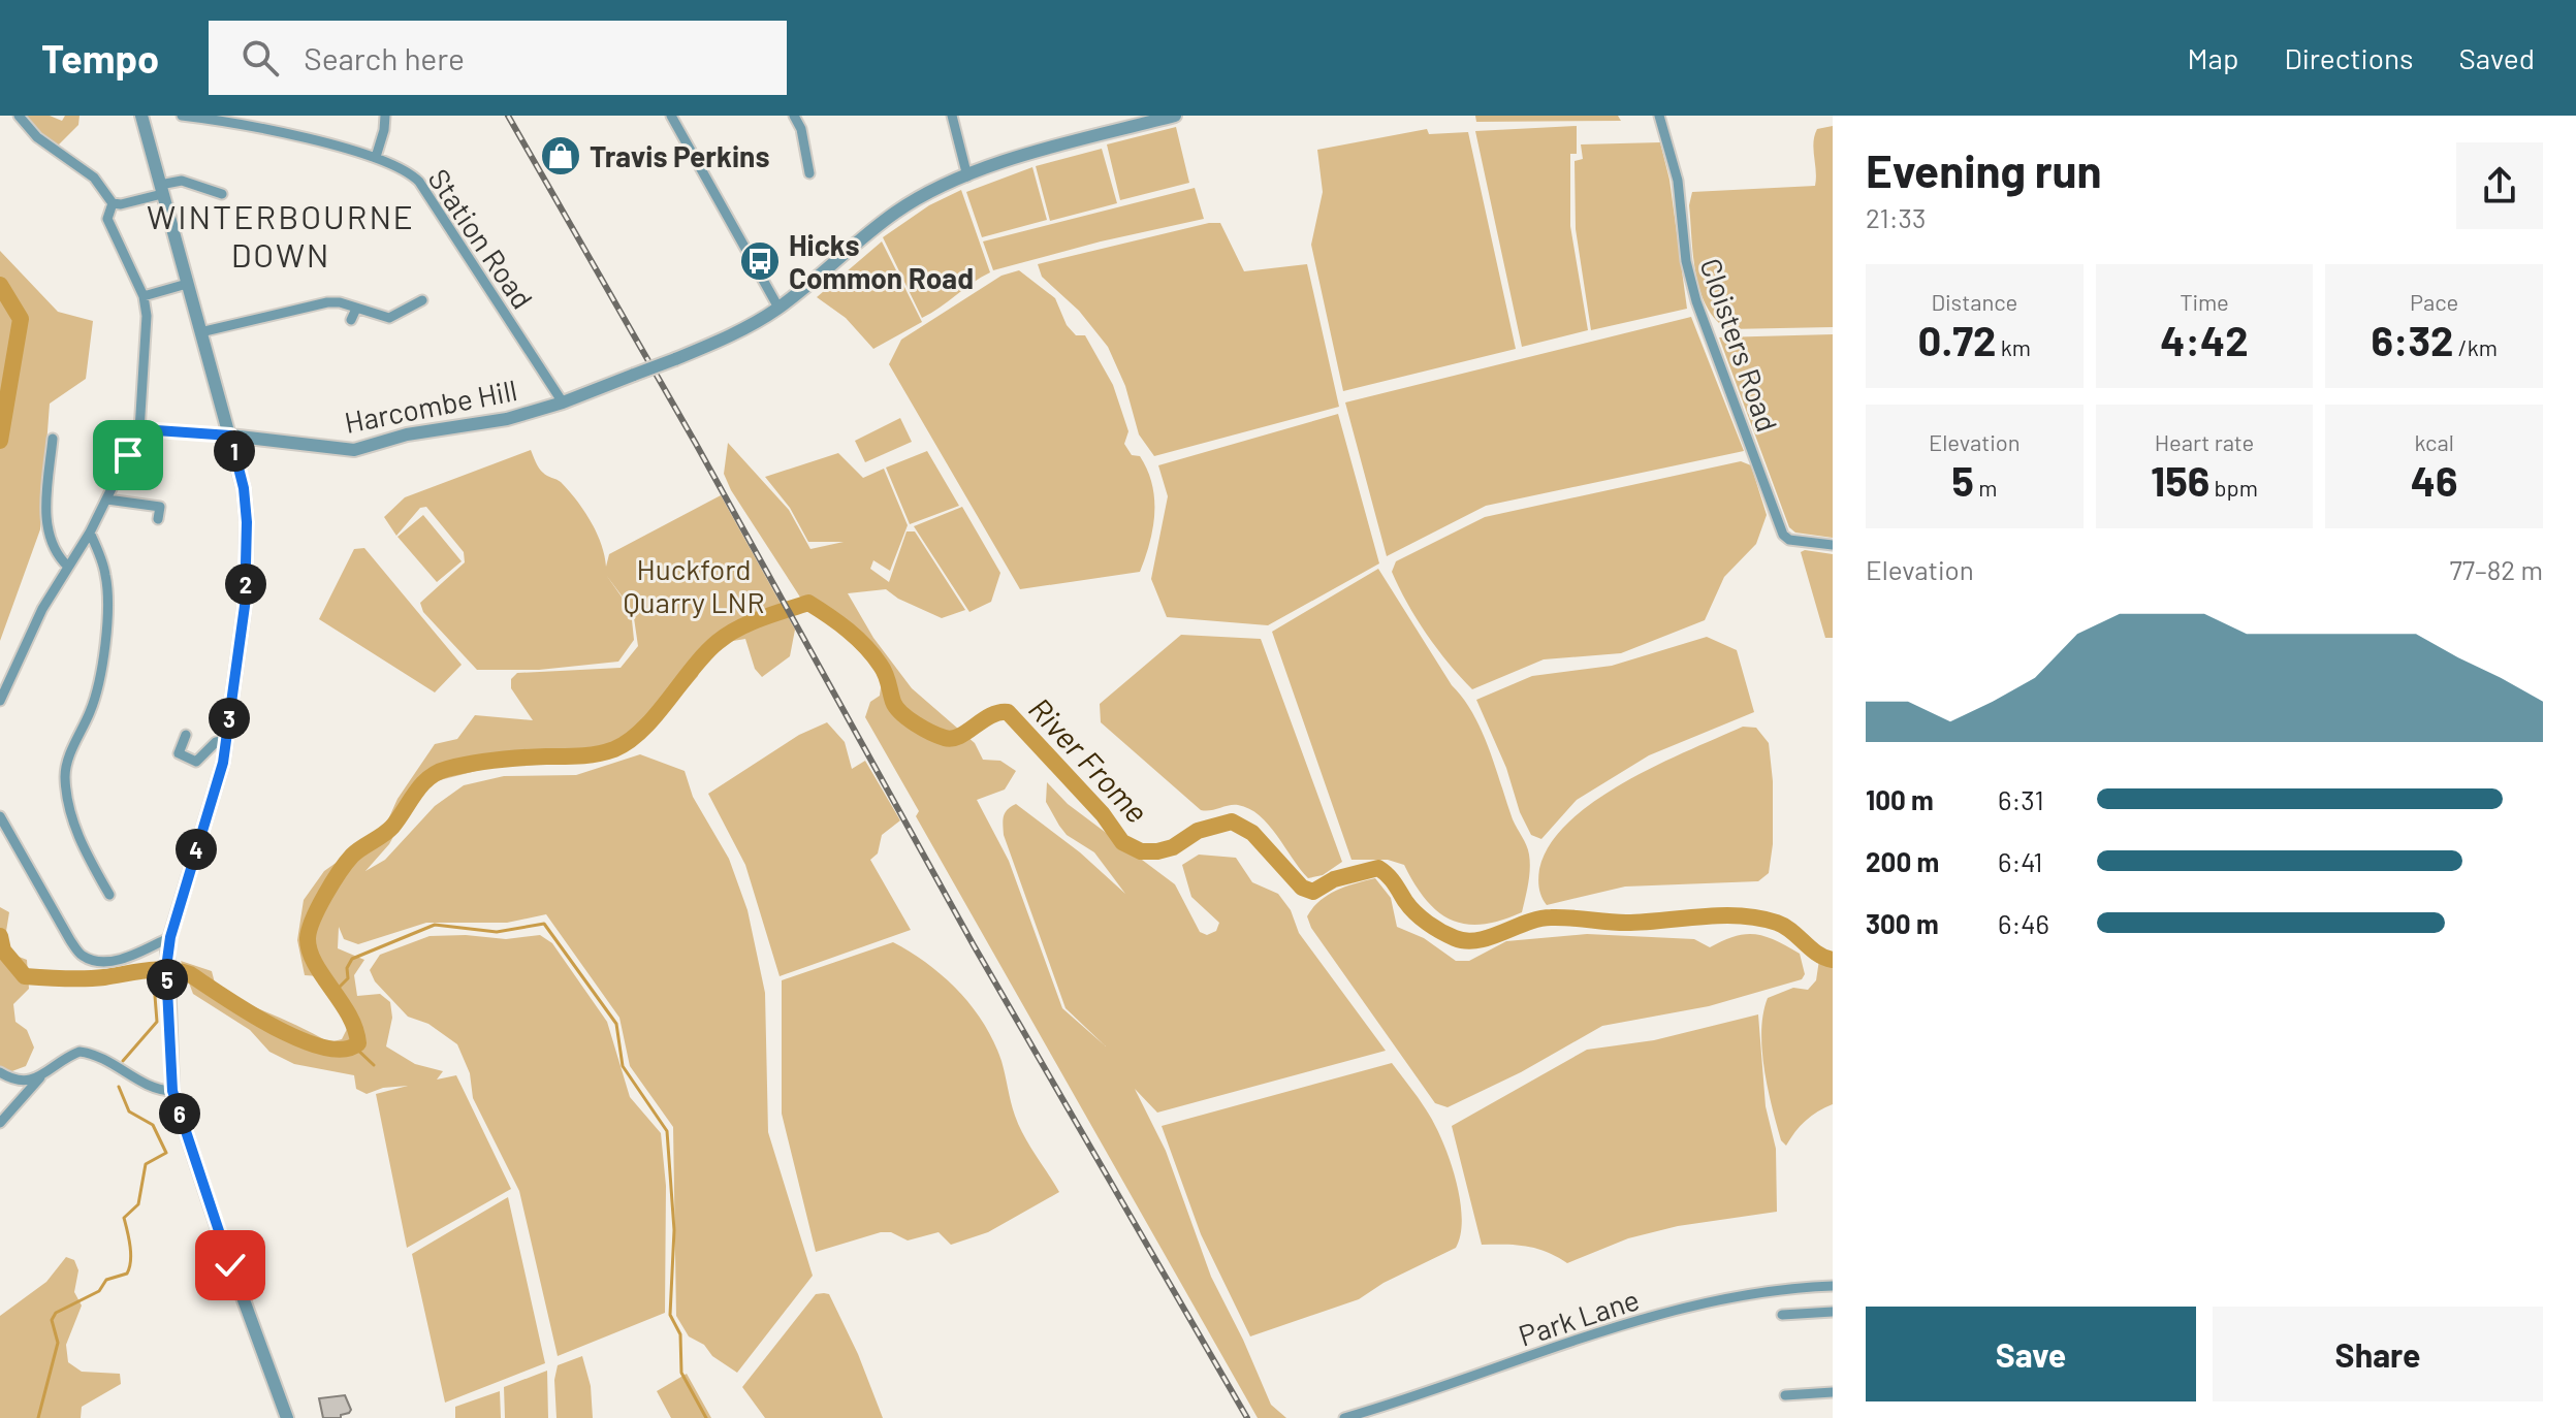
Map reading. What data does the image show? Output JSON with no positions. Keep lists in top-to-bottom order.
{
  "streets": {
    "street": [
      "Station Road",
      "Cloisters Road",
      "Harcombe Hill",
      "Park Lane"
    ]
  },
  "crossings": [
    ["Station Road", "Harcombe Hill"]
  ],
  "districts": ["WINTERBOURNE DOWN"],
  "water": ["River Frome"],
  "parks": ["Huckford Quarry LNR"],
  "places": {
    "shop": ["Travis Perkins"],
    "bus stop": ["Hicks Common Road"]
  },
  "page": {
    "header": "Tempo",
    "search": "Search here",
    "nav": ["Map", "Directions", "Saved"],
    "heading": ["Evening run", "21:33"],
    "stats": [
      ["Distance", "0.72 km"],
      ["Time", "4:42"],
      ["Pace", "6:32 /km"],
      ["Elevation", "5 m"],
      ["Heart rate", "156 bpm"],
      ["kcal", "46"]
    ],
    "pins": [
      "1",
      "2",
      "3",
      "4",
      "5",
      "6"
    ],
    "chart": ["Elevation", "77–82 m"],
    "list": [
      {
        "name": "100 m",
        "note": "6:31"
      },
      {
        "name": "200 m",
        "note": "6:41"
      },
      {
        "name": "300 m",
        "note": "6:46"
      }
    ],
    "buttons": ["Save", "Share"]
  }
}
